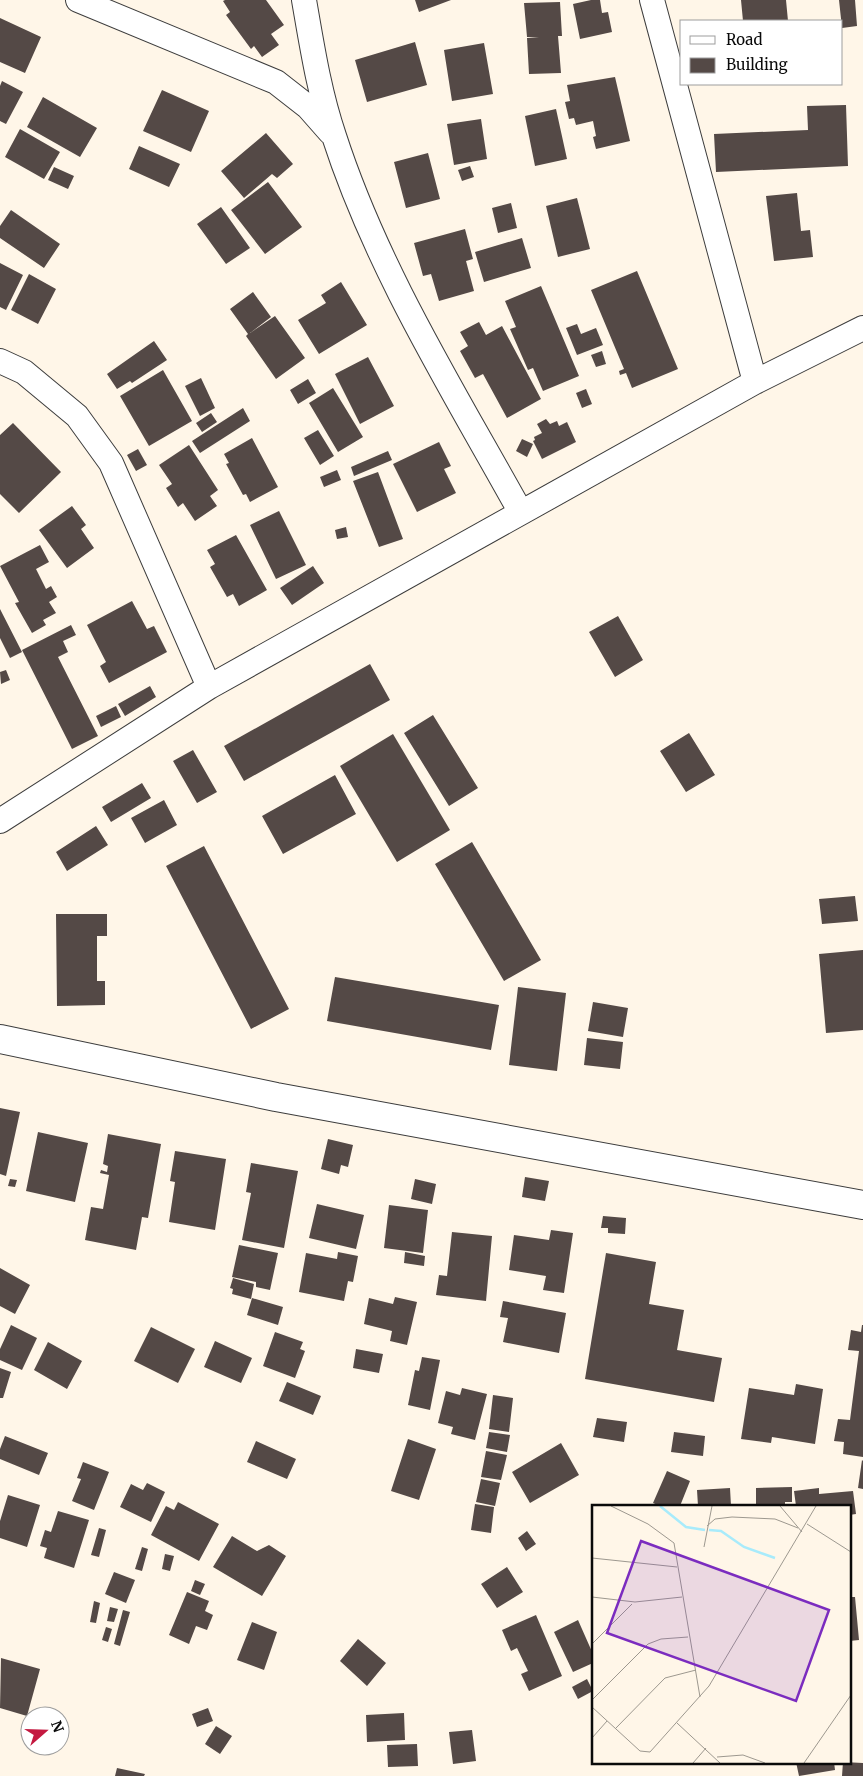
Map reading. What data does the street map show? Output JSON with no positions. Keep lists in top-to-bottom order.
{
  "legend": ["Road", "Building"],
  "north": "right"
}
